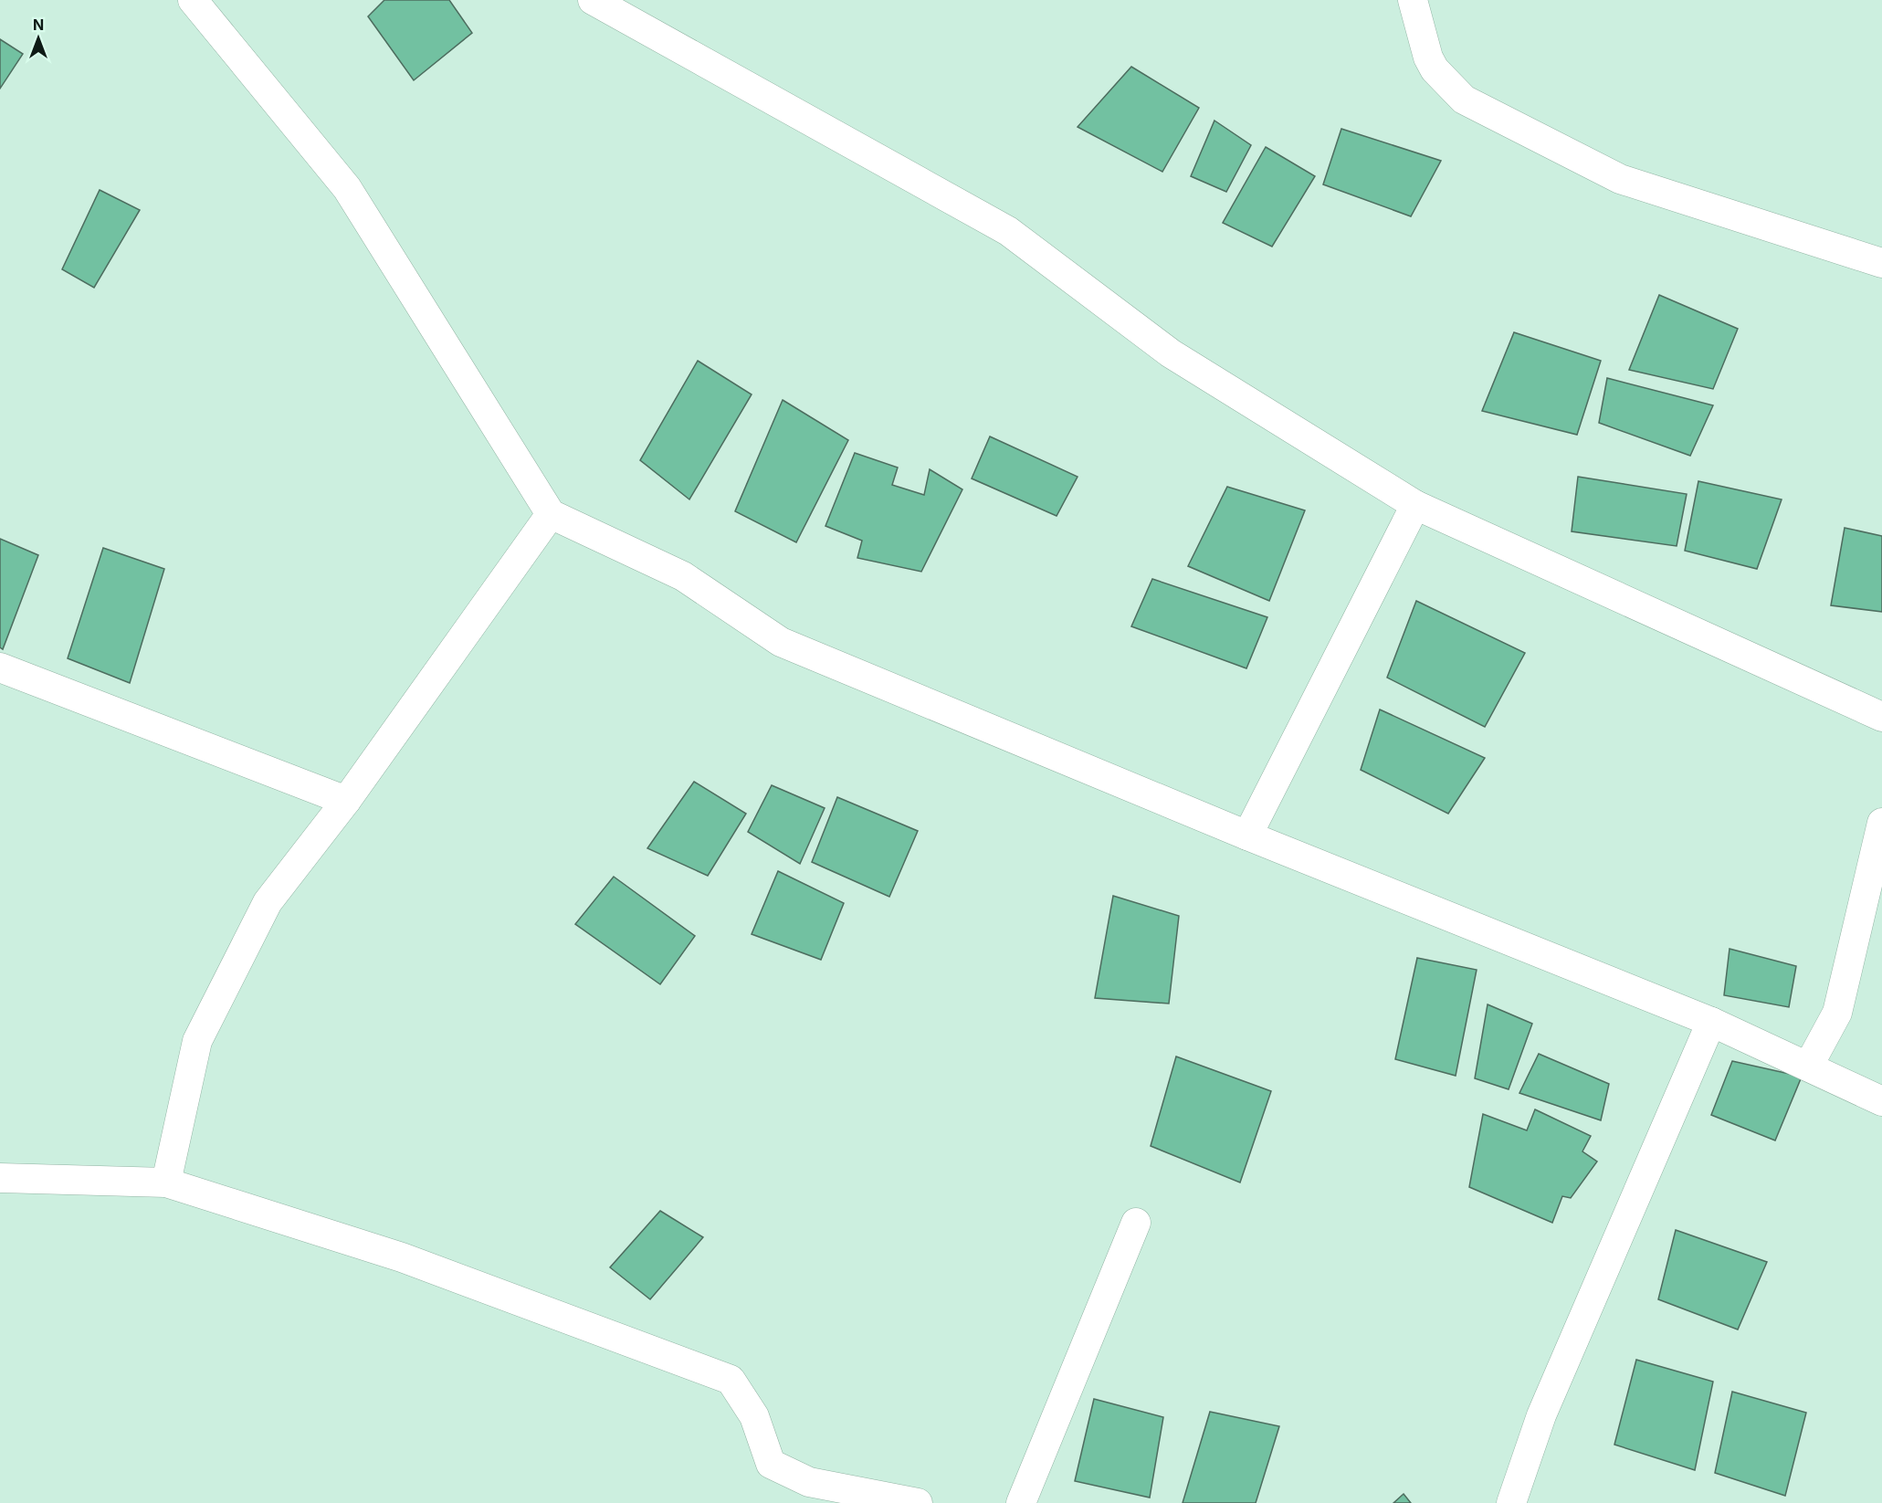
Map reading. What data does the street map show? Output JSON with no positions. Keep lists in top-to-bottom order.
{
  "north": "top"
}
